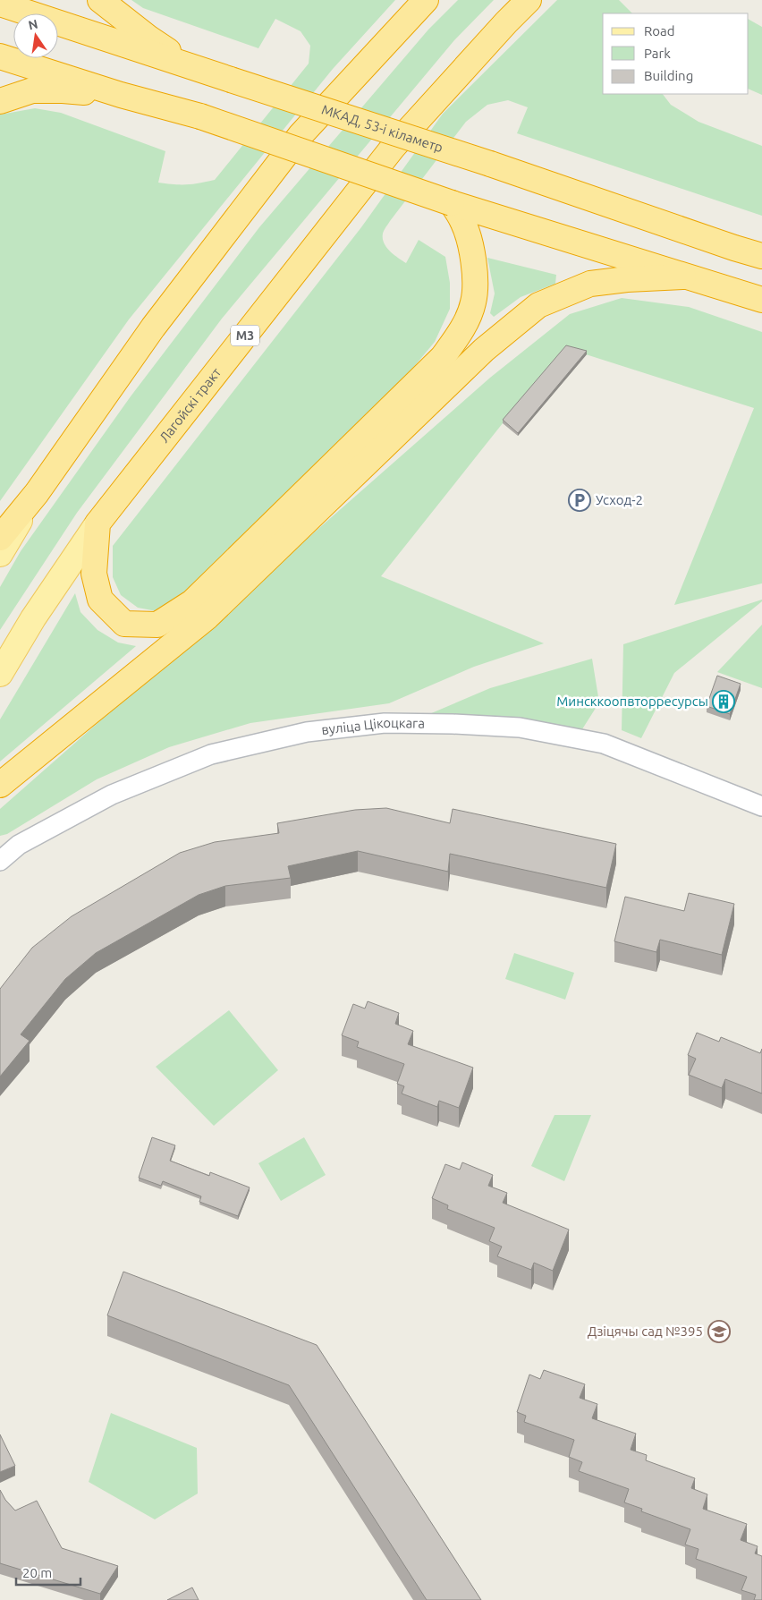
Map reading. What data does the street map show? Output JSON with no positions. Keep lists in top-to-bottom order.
{
  "streets": {
    "highway": ["МКАД, 53-і кіламетр", "М3", "Лагойскі тракт"],
    "street": ["вуліца Цікоцкага"]
  },
  "places": {
    "parking": ["Усход-2"],
    "building": ["Минсккоопвторресурсы"],
    "school or university": ["Дзіцячы сад №395"]
  },
  "legend": ["Road", "Park", "Building"],
  "scale_bar": "20 m",
  "north": "top"
}
